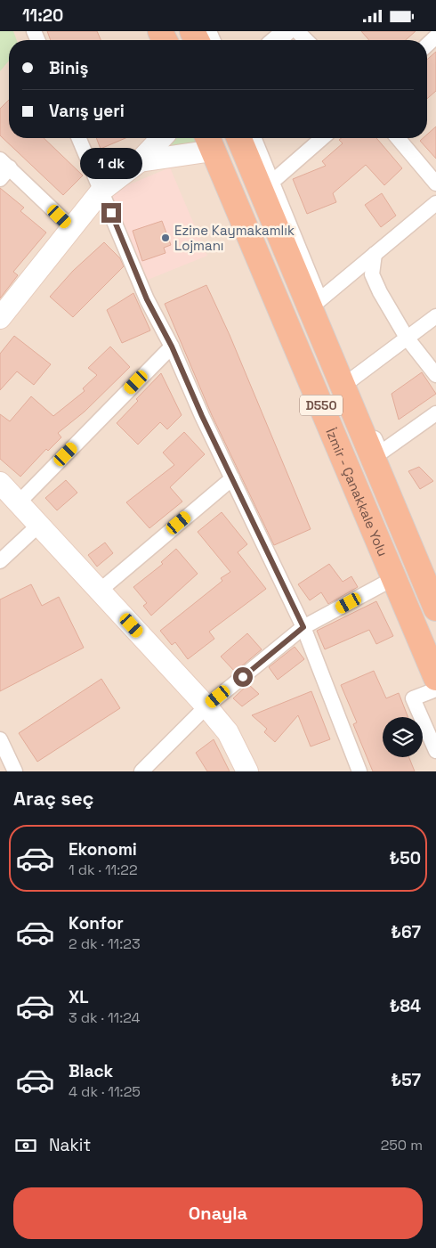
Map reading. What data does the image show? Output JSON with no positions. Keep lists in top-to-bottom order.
{
  "streets": {
    "highway": ["D550", "İzmir - Çanakkale Yolu"]
  },
  "places": ["Ezine Kaymakamlık Lojmanı"],
  "page": {
    "status": "11:20",
    "banner": ["Biniş", "Varış yeri"],
    "bubble": "1 dk",
    "heading": "Araç seç",
    "list": [
      {
        "name": "Ekonomi",
        "note": "1 dk · 11:22",
        "value": "₺50"
      },
      {
        "name": "Konfor",
        "note": "2 dk · 11:23",
        "value": "₺67"
      },
      {
        "name": "XL",
        "note": "3 dk · 11:24",
        "value": "₺84"
      },
      {
        "name": "Black",
        "note": "4 dk · 11:25",
        "value": "₺57"
      }
    ],
    "pay": ["Nakit", "250 m"],
    "buttons": "Onayla"
  }
}
